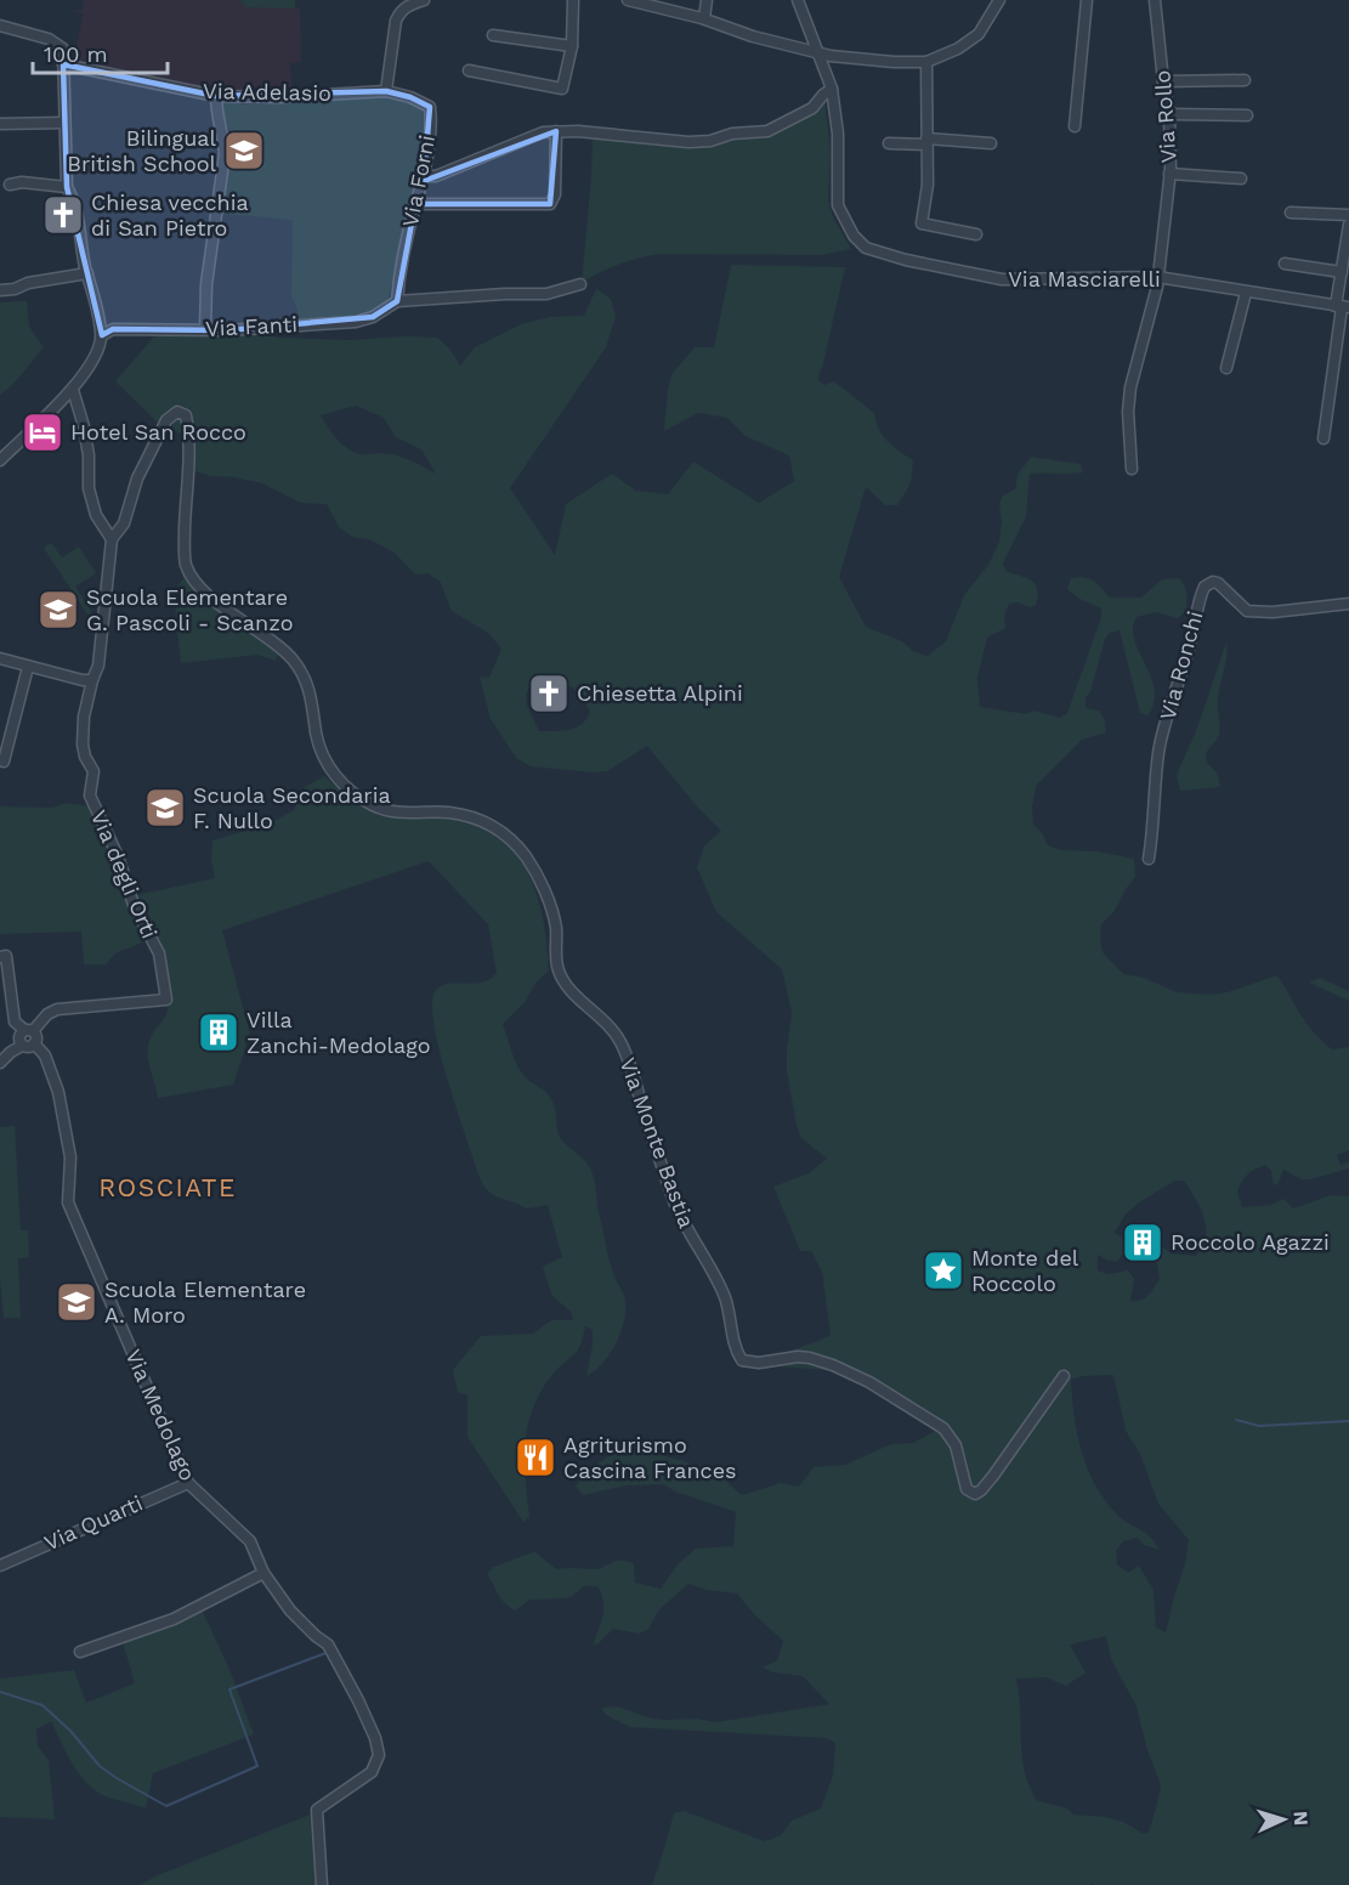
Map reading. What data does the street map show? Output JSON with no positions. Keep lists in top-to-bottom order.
{
  "streets": {
    "street": [
      "Via Adelasio",
      "Via Rollo",
      "Via Forni",
      "Via Masciarelli",
      "Via Fanti",
      "Via Ronchi",
      "Via degli Orti",
      "Via Monte Bastia",
      "Via Medolago",
      "Via Quarti"
    ]
  },
  "crossings": [
    ["Via Adelasio", "Via Forni"],
    ["Via Rollo", "Via Masciarelli"],
    ["Via Forni", "Via Fanti"],
    ["Via degli Orti", "Via Monte Bastia"],
    ["Via degli Orti", "Via Medolago"],
    ["Via Medolago", "Via Quarti"]
  ],
  "districts": ["ROSCIATE"],
  "places": {
    "school or university": [
      "Bilingual British School",
      "Scuola Elementare G. Pascoli - Scanzo",
      "Scuola Secondaria F. Nullo",
      "Scuola Elementare A. Moro"
    ],
    "church": ["Chiesa vecchia di San Pietro", "Chiesetta Alpini"],
    "hotel": ["Hotel San Rocco"],
    "building": ["Villa Zanchi-Medolago", "Roccolo Agazzi"],
    "place": ["Monte del Roccolo"],
    "restaurant": ["Agriturismo Cascina Frances"]
  },
  "scale_bar": "100 m",
  "north": "right"
}
